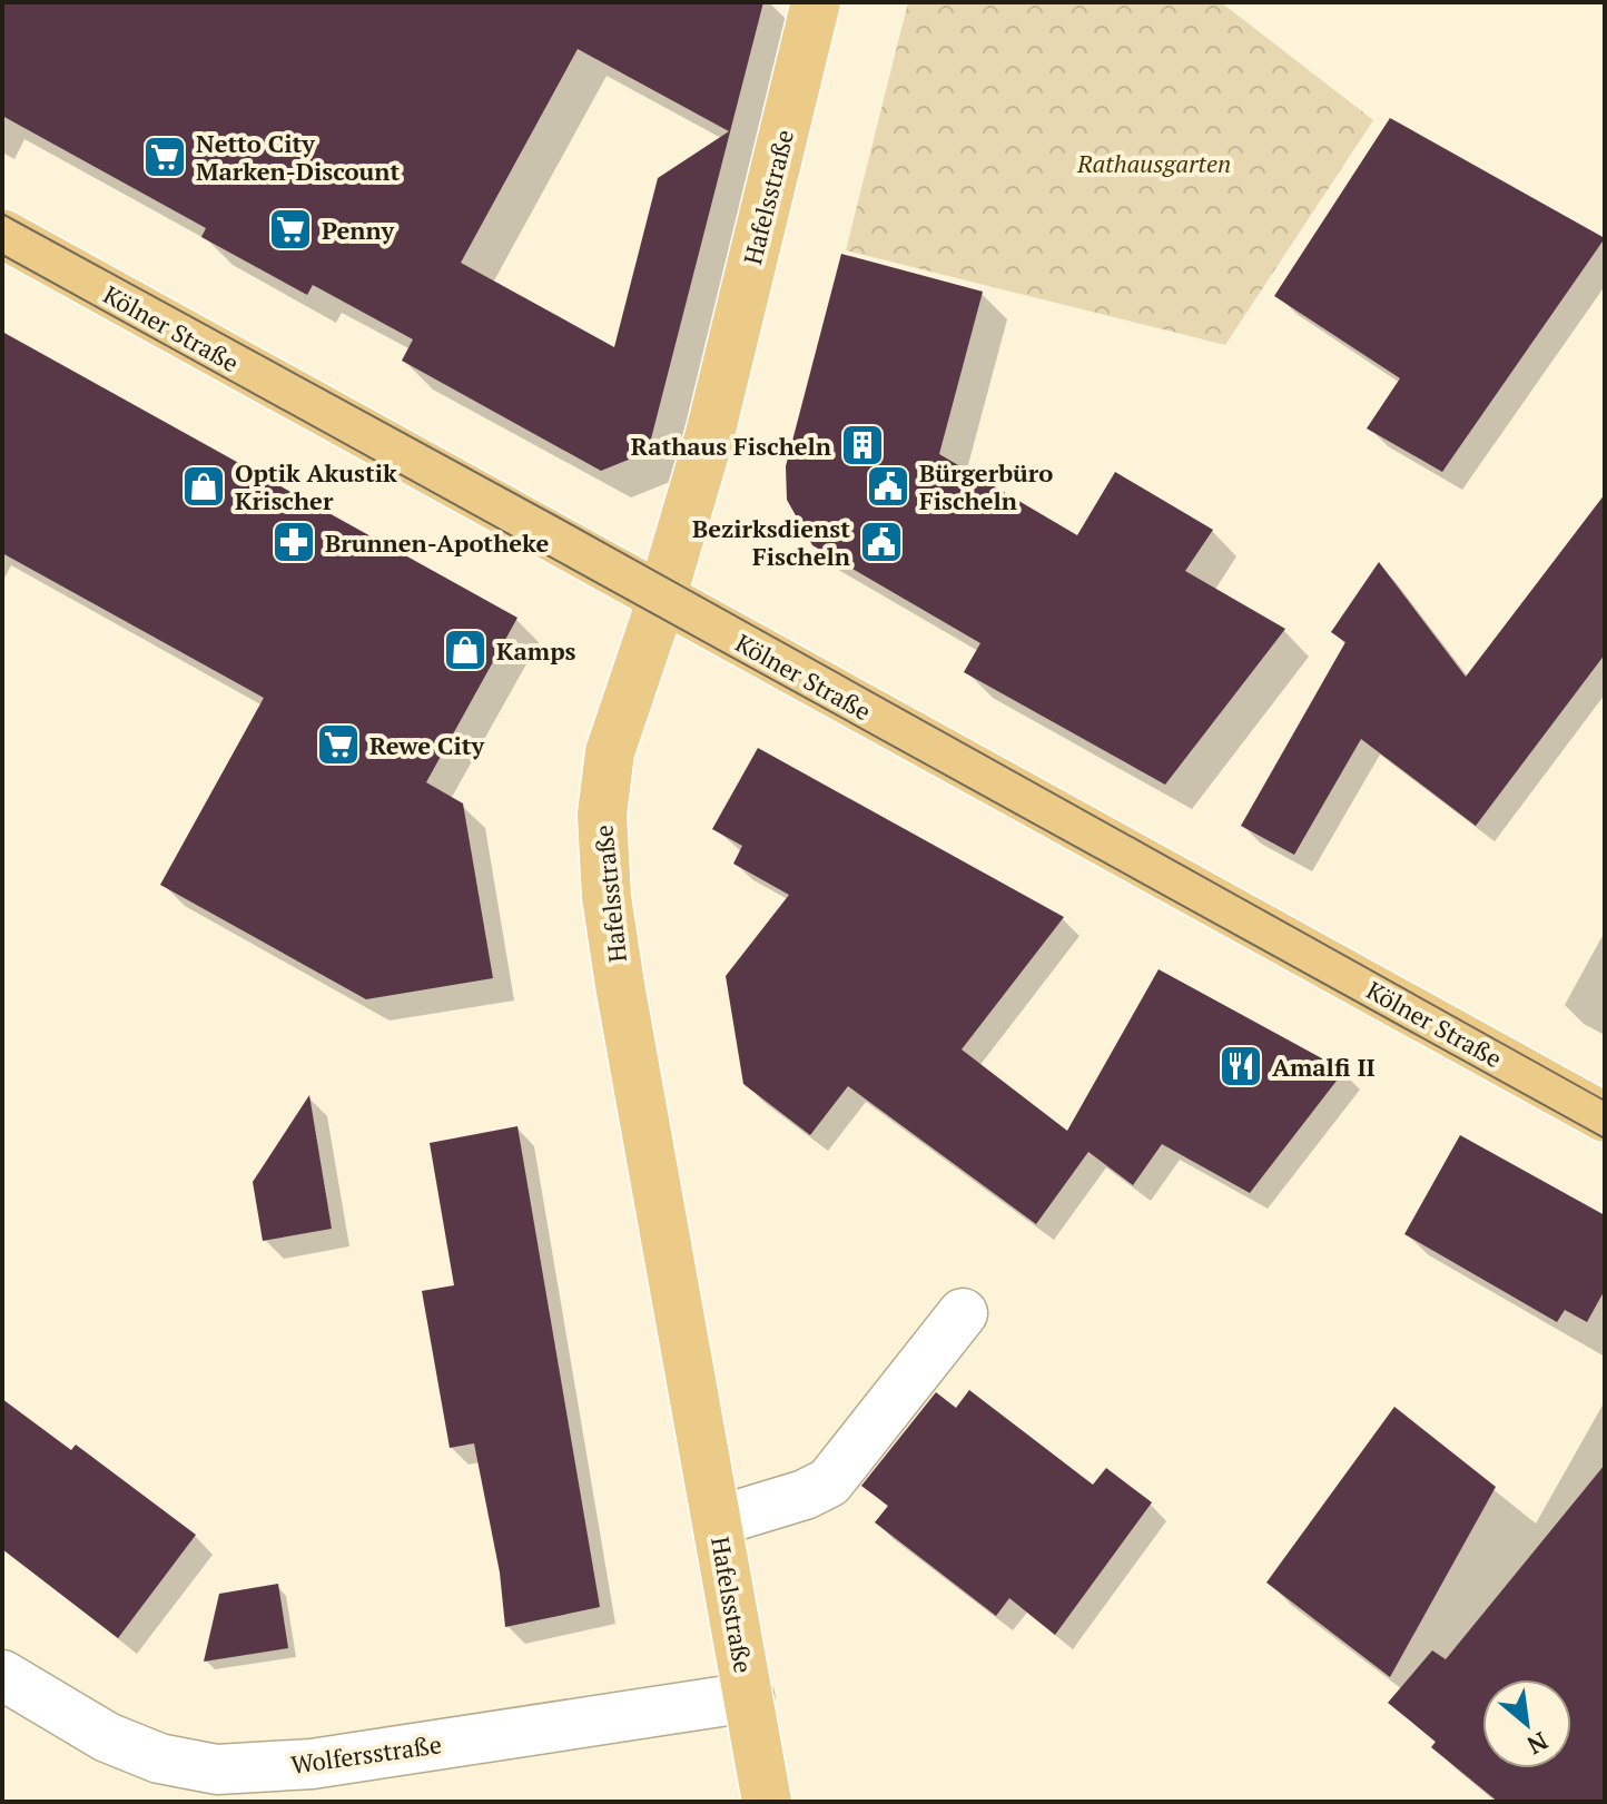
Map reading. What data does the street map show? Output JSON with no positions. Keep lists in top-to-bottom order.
{
  "streets": {
    "main road": ["Hafelsstraße", "Kölner Straße"],
    "street": ["Wolfersstraße"]
  },
  "crossings": [
    ["Hafelsstraße", "Kölner Straße"],
    ["Hafelsstraße", "Wolfersstraße"]
  ],
  "parks": ["Rathausgarten"],
  "places": {
    "supermarket": ["Netto City Marken-Discount", "Penny", "Rewe City"],
    "building": ["Rathaus Fischeln"],
    "shop": ["Optik Akustik Krischer", "Kamps"],
    "public building": ["Bürgerbüro Fischeln", "Bezirksdienst Fischeln"],
    "pharmacy": ["Brunnen-Apotheke"],
    "restaurant": ["Amalfi II"]
  },
  "north": "bottom right"
}
